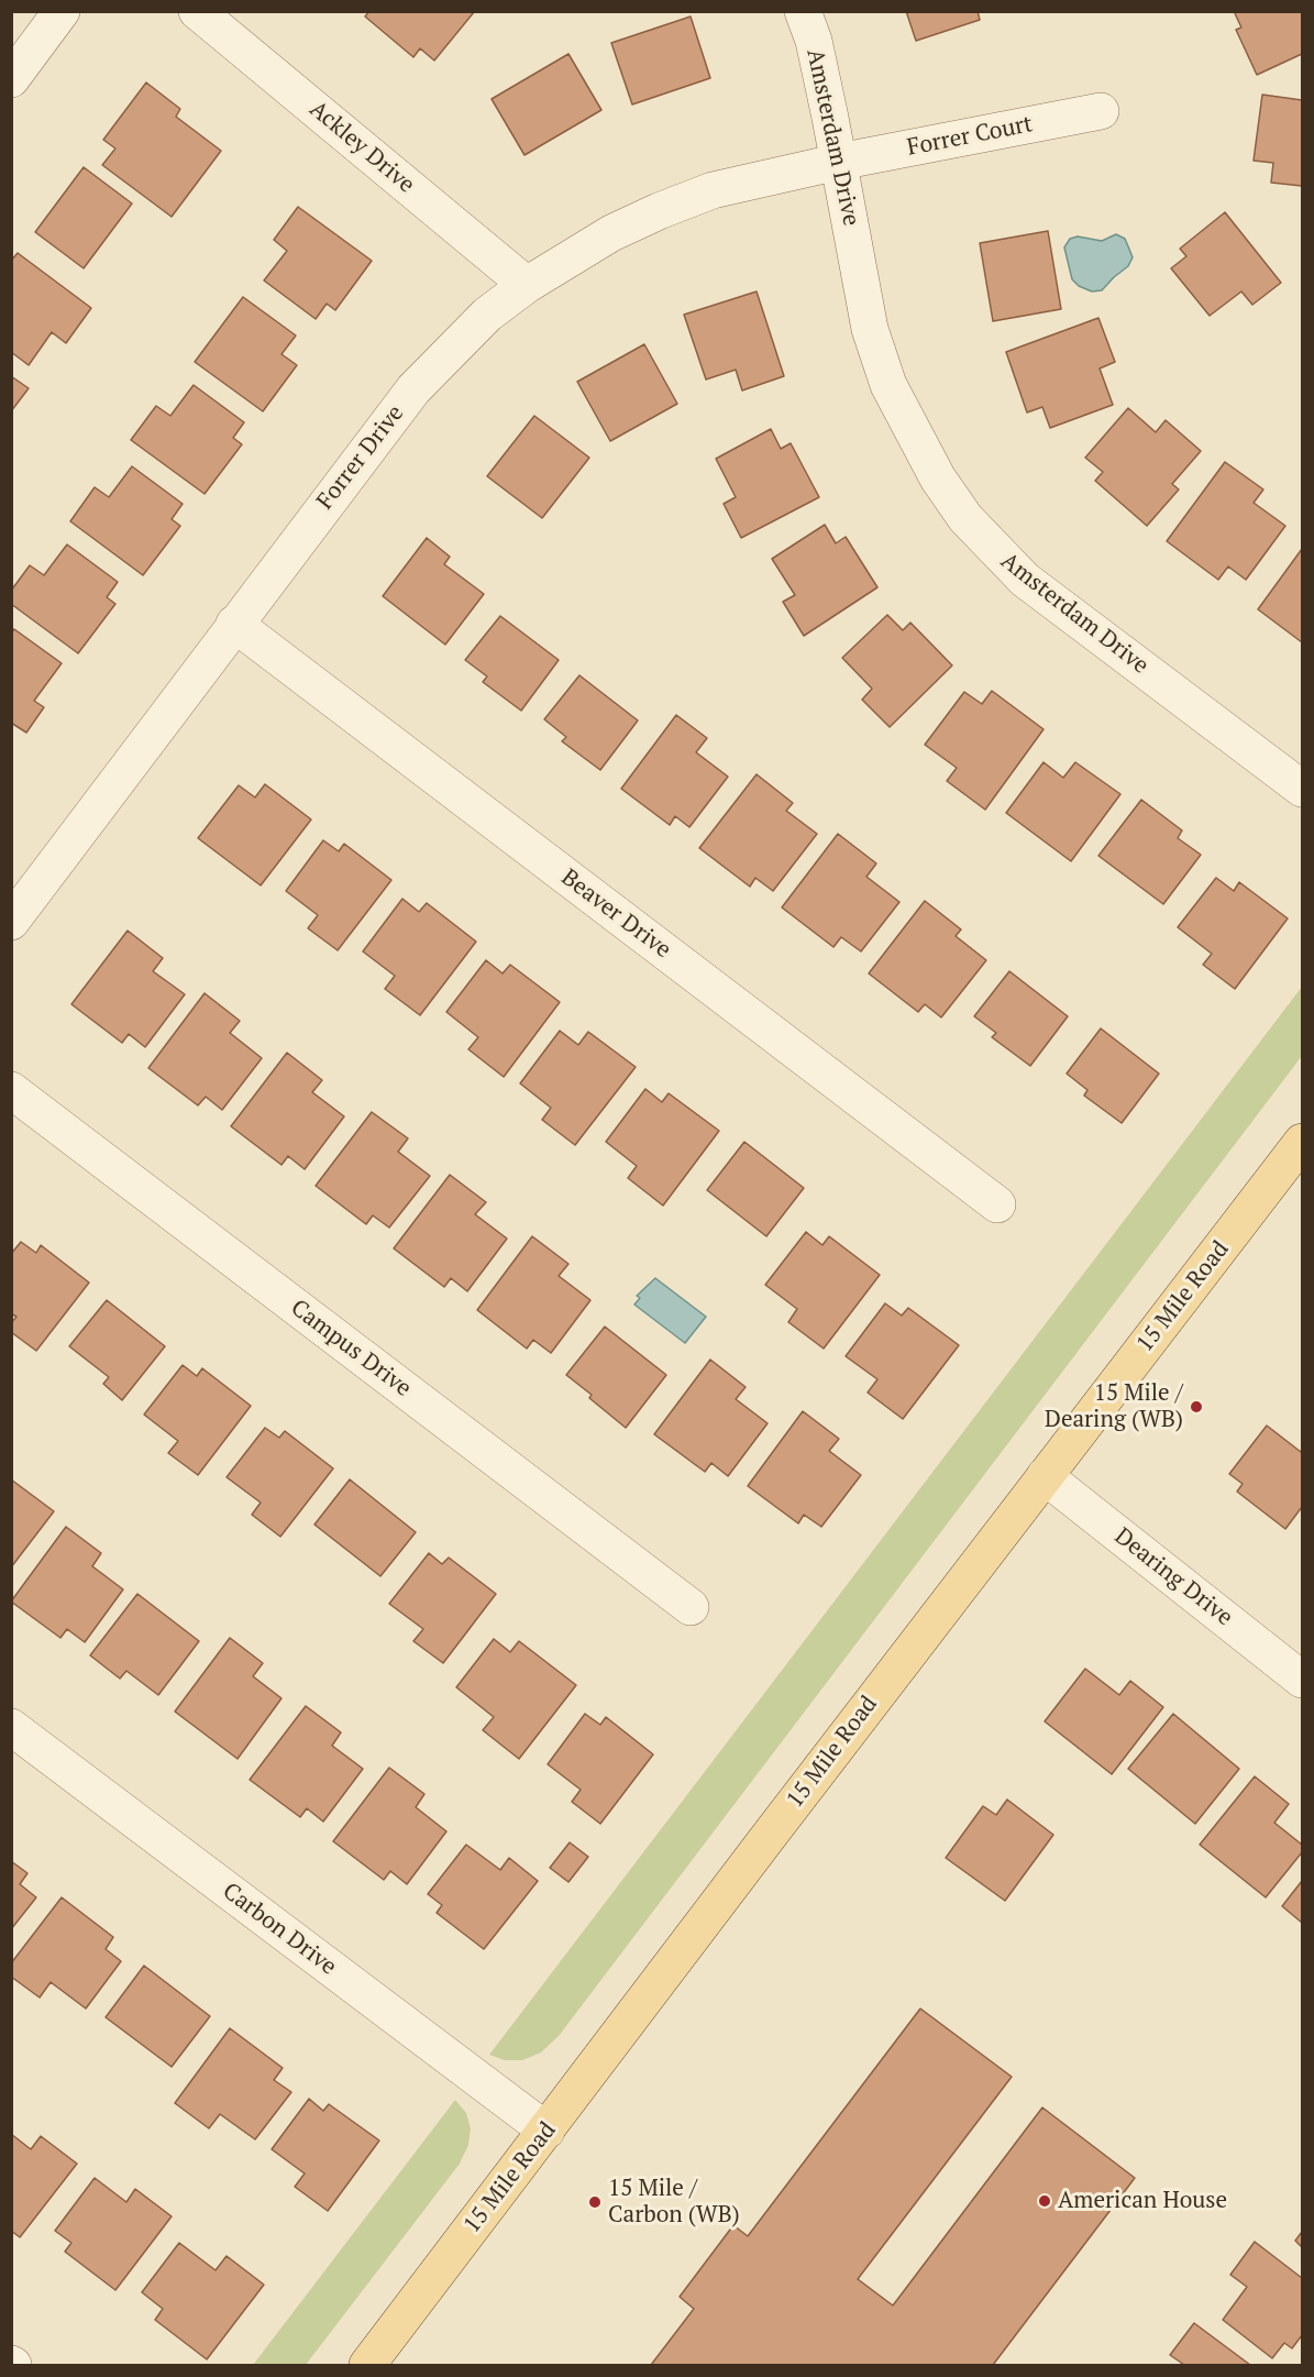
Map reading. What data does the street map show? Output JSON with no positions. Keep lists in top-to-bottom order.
{
  "streets": {
    "main road": ["15 Mile Road"],
    "street": [
      "Forrer Court",
      "Amsterdam Drive",
      "Ackley Drive",
      "Forrer Drive",
      "Beaver Drive",
      "Campus Drive",
      "Dearing Drive",
      "Carbon Drive"
    ]
  },
  "crossings": [
    ["Forrer Court", "Amsterdam Drive"],
    ["Forrer Court", "Forrer Drive"],
    ["Amsterdam Drive", "Forrer Drive"],
    ["Ackley Drive", "Forrer Drive"],
    ["Forrer Drive", "Beaver Drive"],
    ["15 Mile Road", "Dearing Drive"],
    ["15 Mile Road", "Carbon Drive"]
  ],
  "places": ["15 Mile / Dearing (WB)", "American House", "15 Mile / Carbon (WB)"]
}
